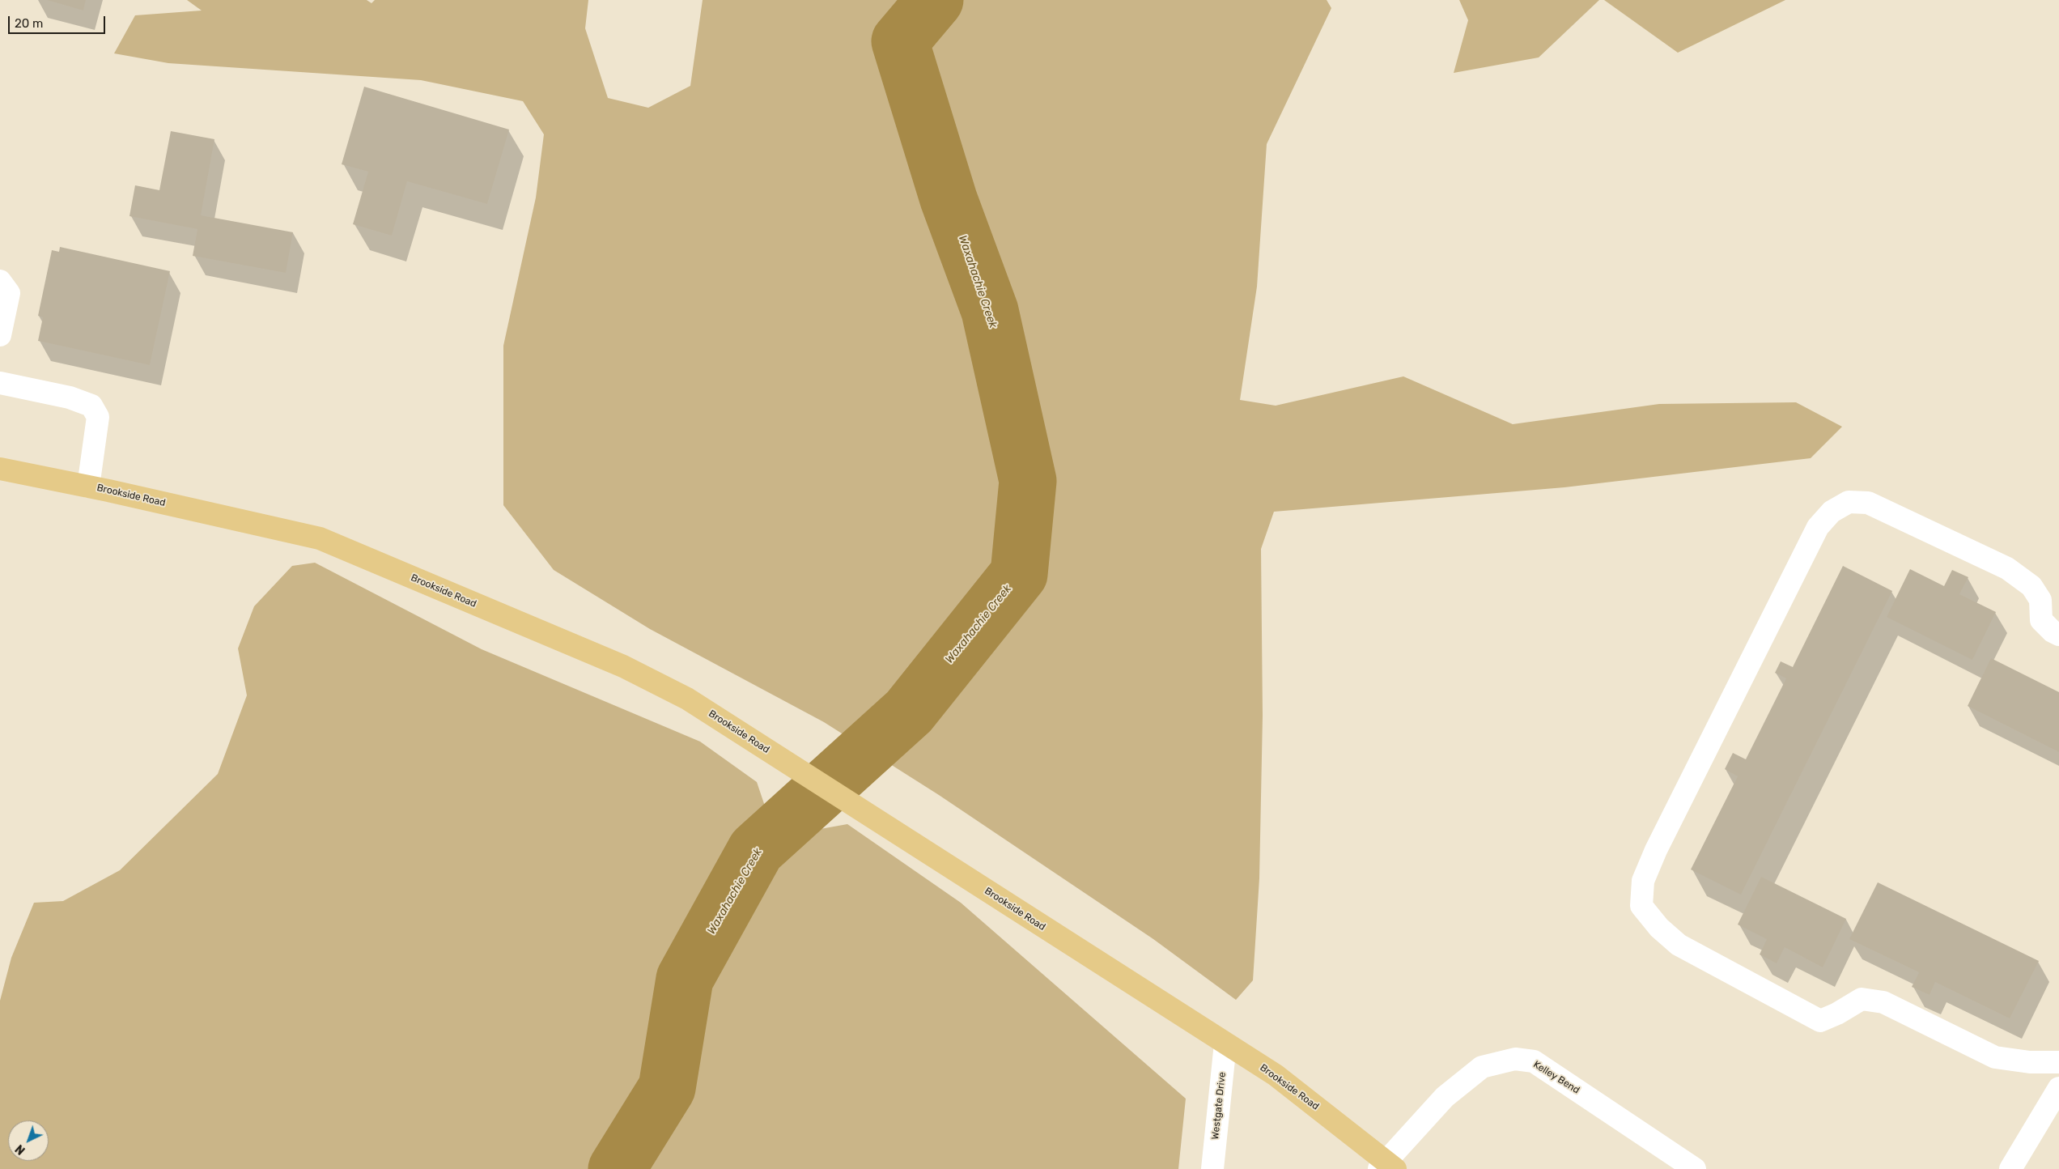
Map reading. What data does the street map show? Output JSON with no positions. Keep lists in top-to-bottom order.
{
  "streets": {
    "main road": ["Brookside Road"],
    "street": ["Kelley Bend", "Westgate Drive"]
  },
  "crossings": [
    ["Brookside Road", "Kelley Bend"],
    ["Brookside Road", "Westgate Drive"]
  ],
  "water": ["Waxahachie Creek"],
  "scale_bar": "20 m",
  "north": "bottom left"
}
